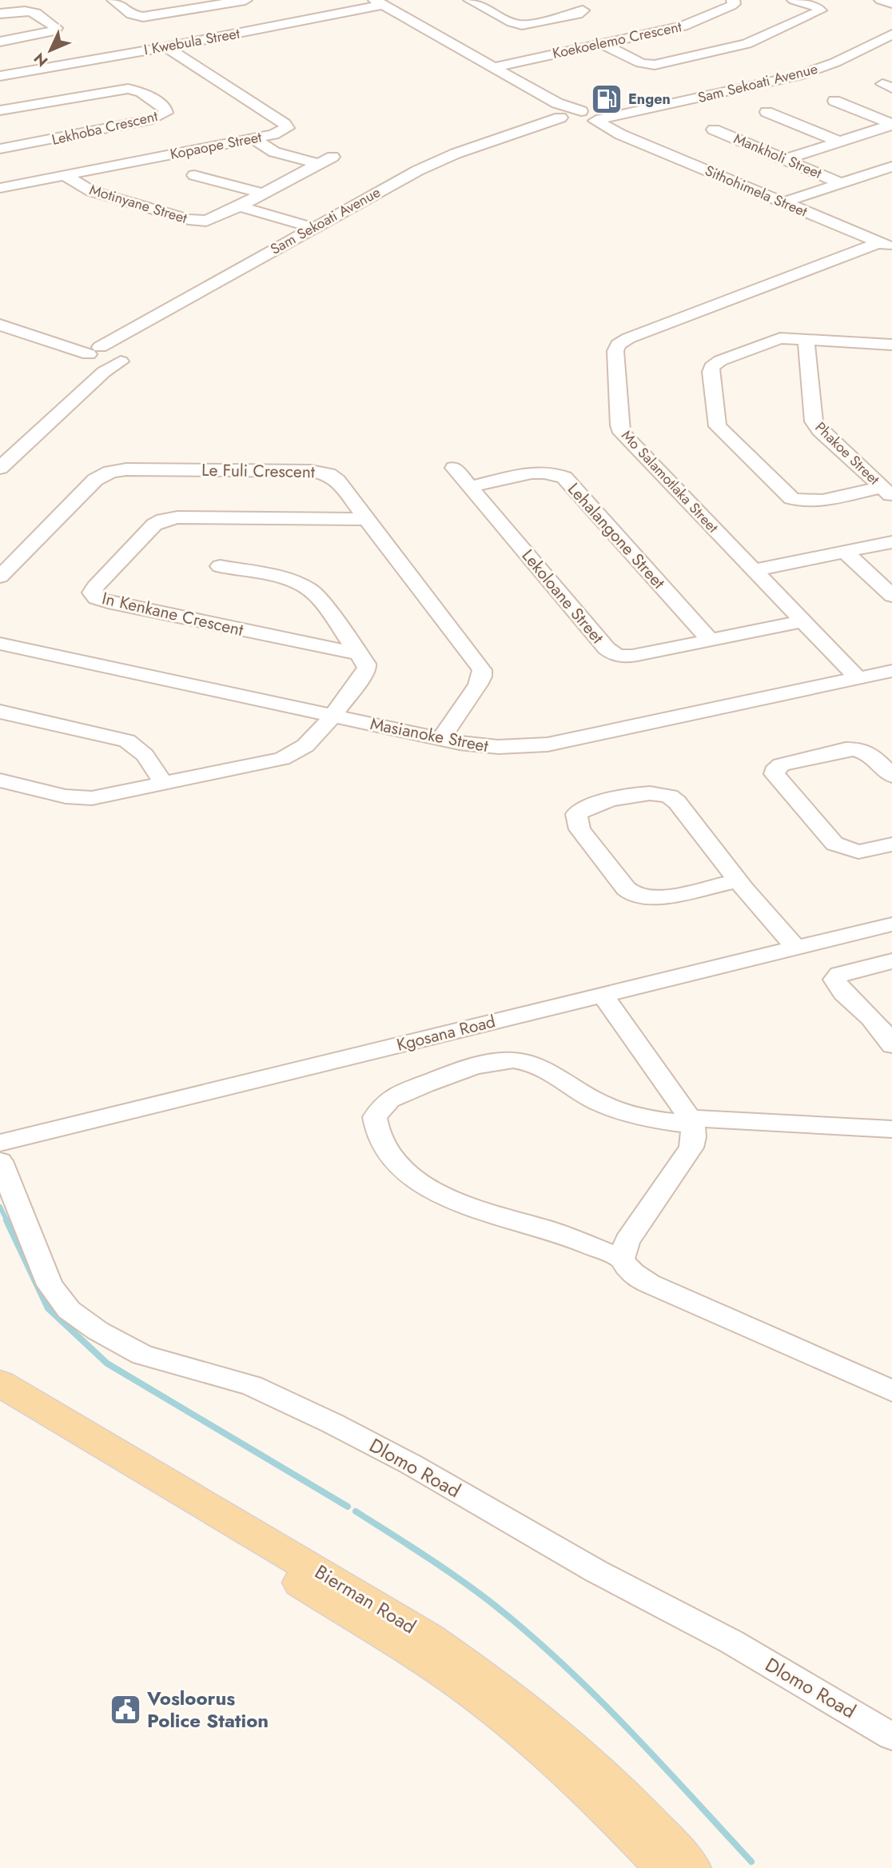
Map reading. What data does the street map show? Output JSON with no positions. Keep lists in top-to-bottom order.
{
  "streets": {
    "main road": ["Bierman Road"],
    "street": [
      "Koekoelemo Crescent",
      "I Kwebula Street",
      "Sam Sekoati Avenue",
      "Lekhoba Crescent",
      "Kopaope Street",
      "Mankholi Street",
      "Sithohimela Street",
      "Motinyane Street",
      "Phakoe Street",
      "Le Fuli Crescent",
      "Mo Salamotlaka Street",
      "Lehalangone Street",
      "Lekoloane Street",
      "In Kenkane Crescent",
      "Masianoke Street",
      "Kgosana Road",
      "Dlomo Road"
    ]
  },
  "crossings": [
    ["Koekoelemo Crescent", "Sithohimela Street"],
    ["I Kwebula Street", "Kopaope Street"],
    ["I Kwebula Street", "Sithohimela Street"],
    ["Sam Sekoati Avenue", "Sithohimela Street"],
    ["Kopaope Street", "Motinyane Street"],
    ["Sithohimela Street", "Mo Salamotlaka Street"],
    ["Le Fuli Crescent", "In Kenkane Crescent"],
    ["Le Fuli Crescent", "Masianoke Street"],
    ["Mo Salamotlaka Street", "Lekoloane Street"],
    ["Mo Salamotlaka Street", "Masianoke Street"],
    ["Lehalangone Street", "Lekoloane Street"]
  ],
  "places": {
    "fuel station": ["Engen"],
    "public building": ["Vosloorus Police Station"]
  },
  "north": "bottom left"
}
